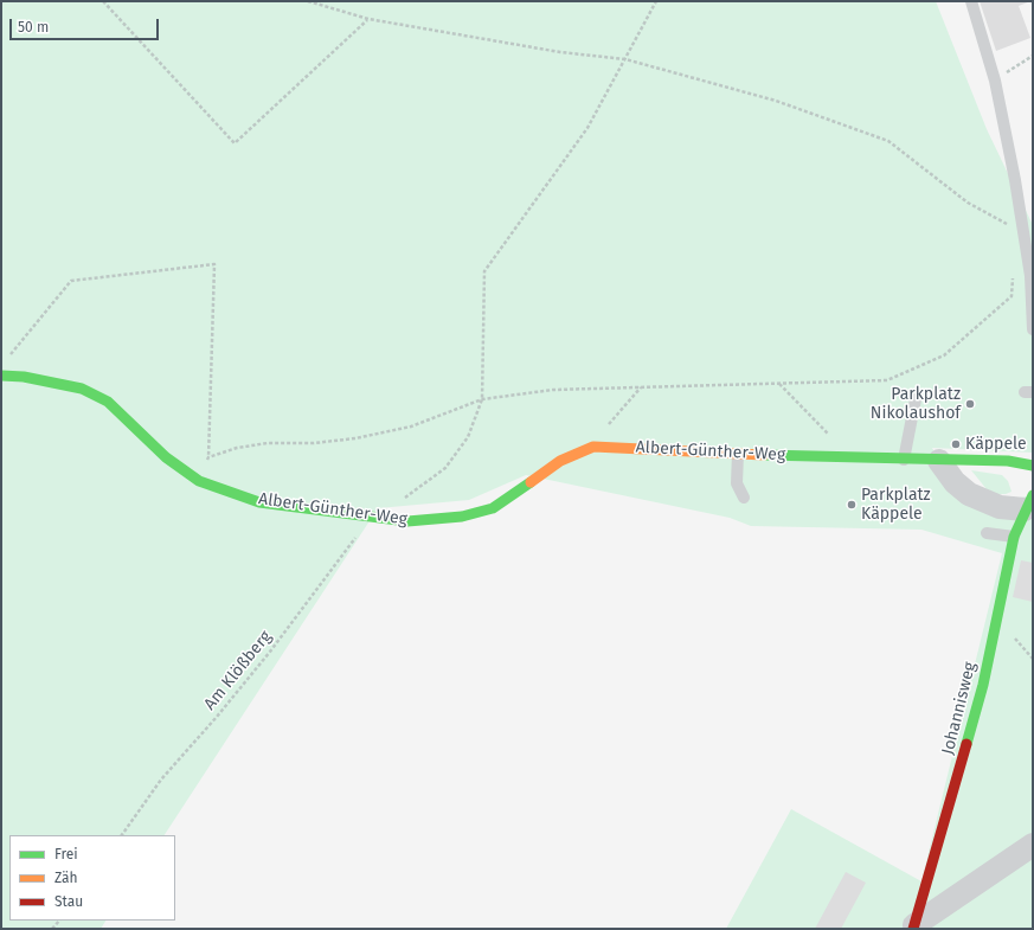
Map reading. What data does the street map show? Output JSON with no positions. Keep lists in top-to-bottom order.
{
  "streets": {
    "street": ["Albert-Günther-Weg", "Johannisweg"],
    "path": ["Am Klößberg"]
  },
  "crossings": [
    ["Albert-Günther-Weg", "Am Klößberg"]
  ],
  "places": ["Parkplatz Nikolaushof", "Käppele", "Parkplatz Käppele"],
  "legend": ["Frei", "Zäh", "Stau"],
  "scale_bar": "50 m"
}
